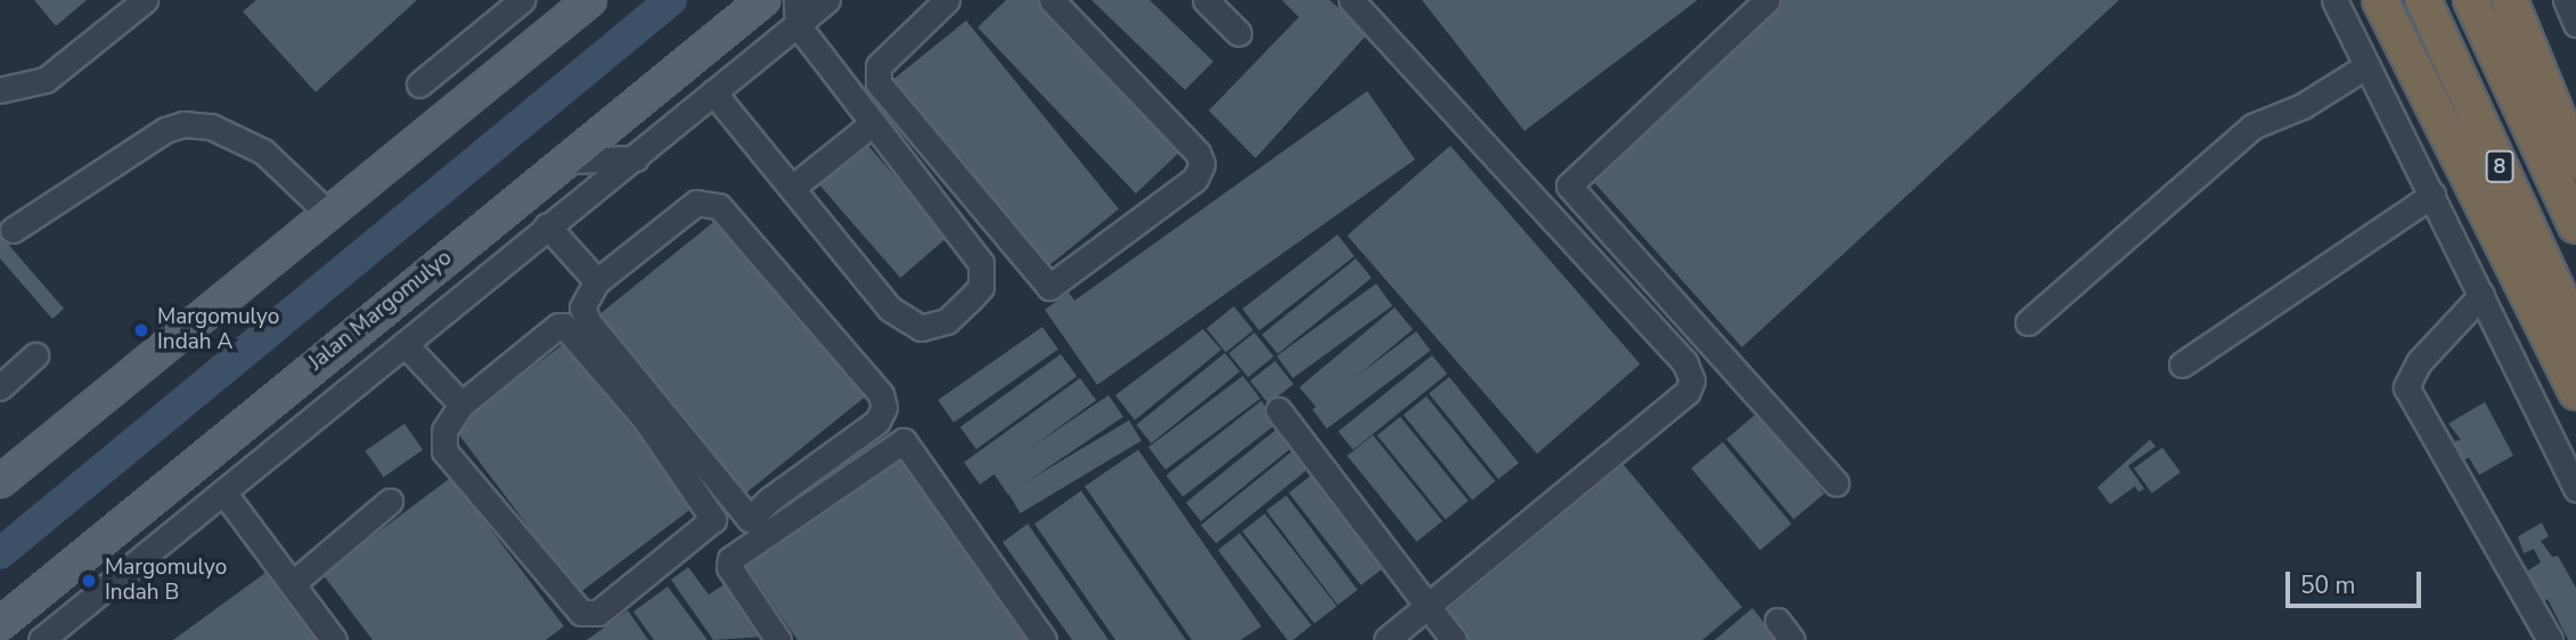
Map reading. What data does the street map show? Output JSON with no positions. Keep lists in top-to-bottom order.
{
  "streets": {
    "highway": ["8"],
    "main road": ["Jalan Margomulyo"]
  },
  "places": ["Margomulyo Indah A", "Margomulyo Indah B"],
  "scale_bar": "50 m"
}
